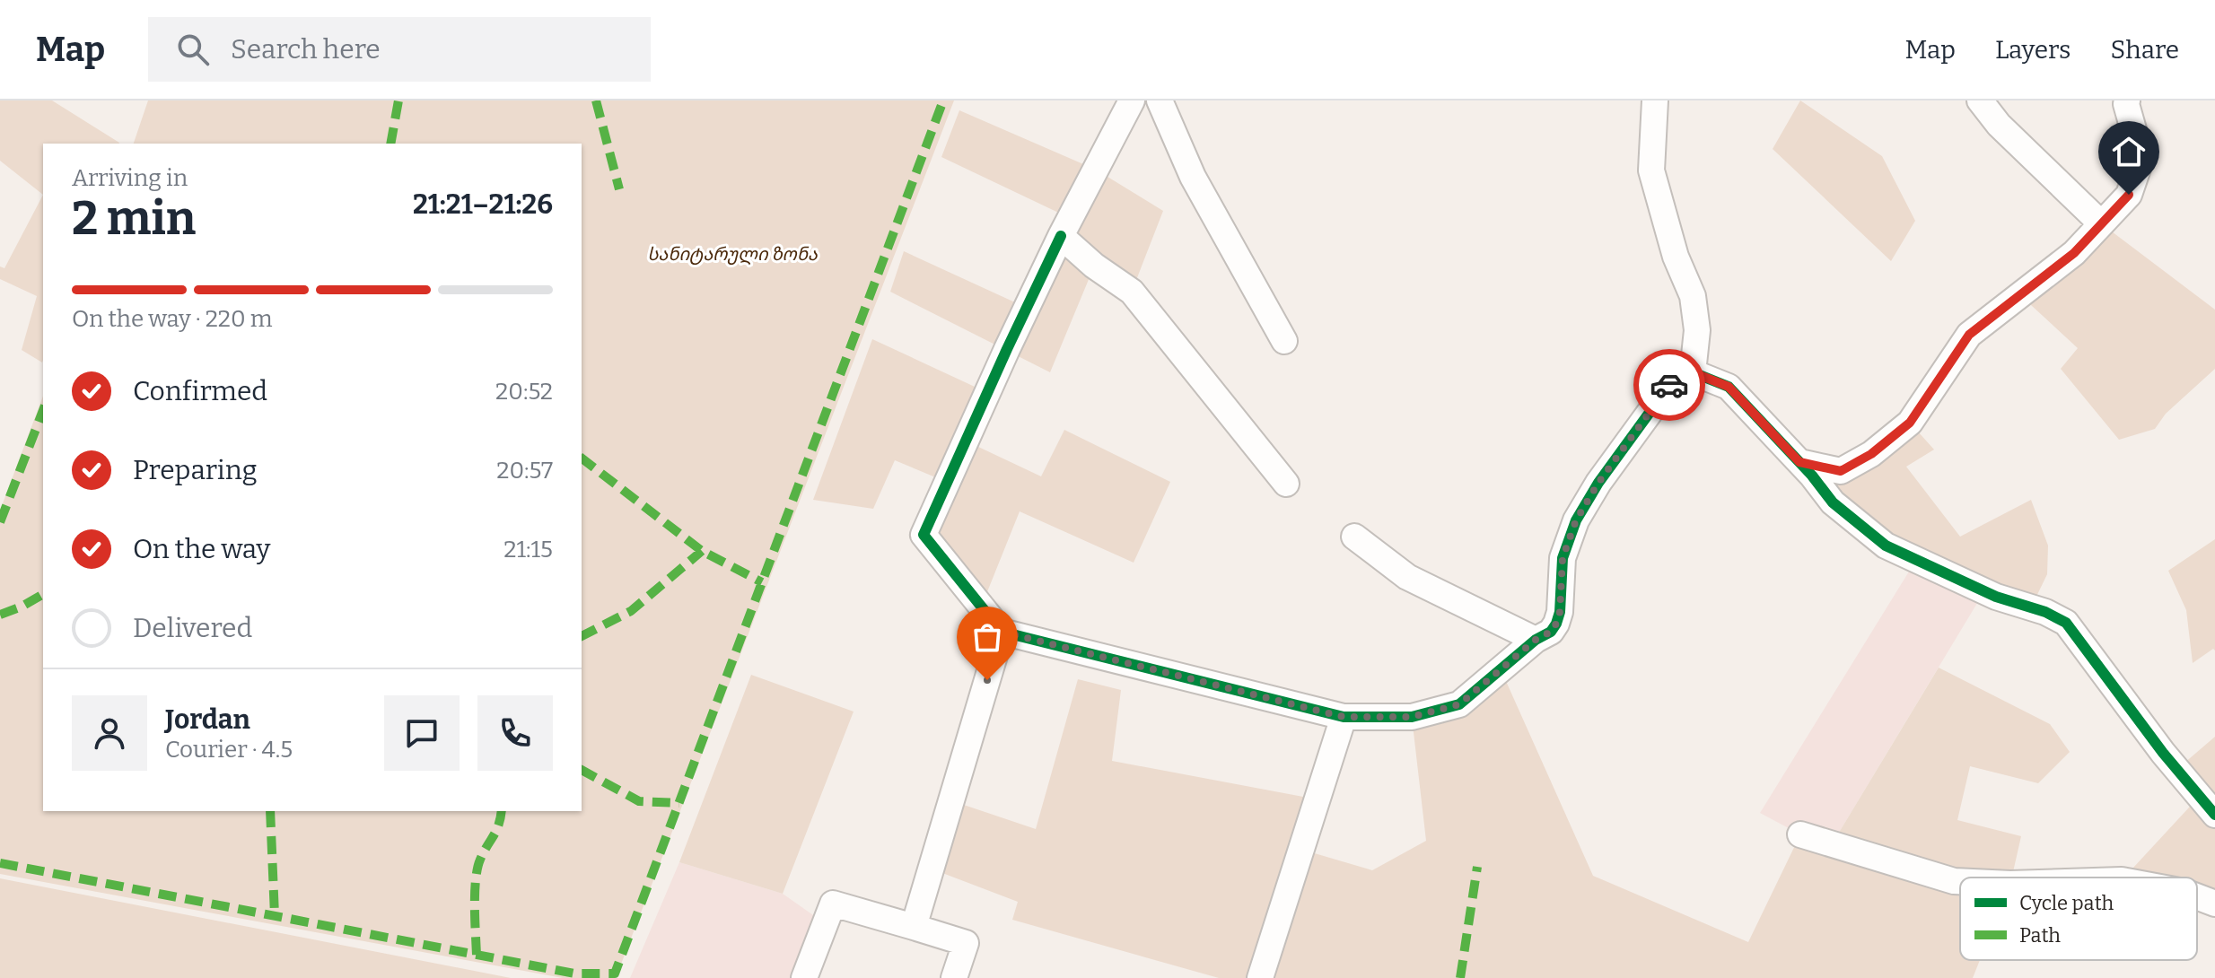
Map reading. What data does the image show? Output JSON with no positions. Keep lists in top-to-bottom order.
{
  "parks": ["სანიტარული ზონა"],
  "legend": ["Cycle path", "Path"],
  "page": {
    "header": "Map",
    "search": "Search here",
    "nav": ["Map", "Layers", "Share"],
    "heading": ["2 min", "Arriving in", "21:21–21:26"],
    "panel": ["Jordan", "Courier · 4.5"],
    "bar": "On the way · 220 m",
    "list": [
      ["Confirmed", "20:52"],
      ["Preparing", "20:57"],
      ["On the way", "21:15"],
      "Delivered"
    ]
  }
}
